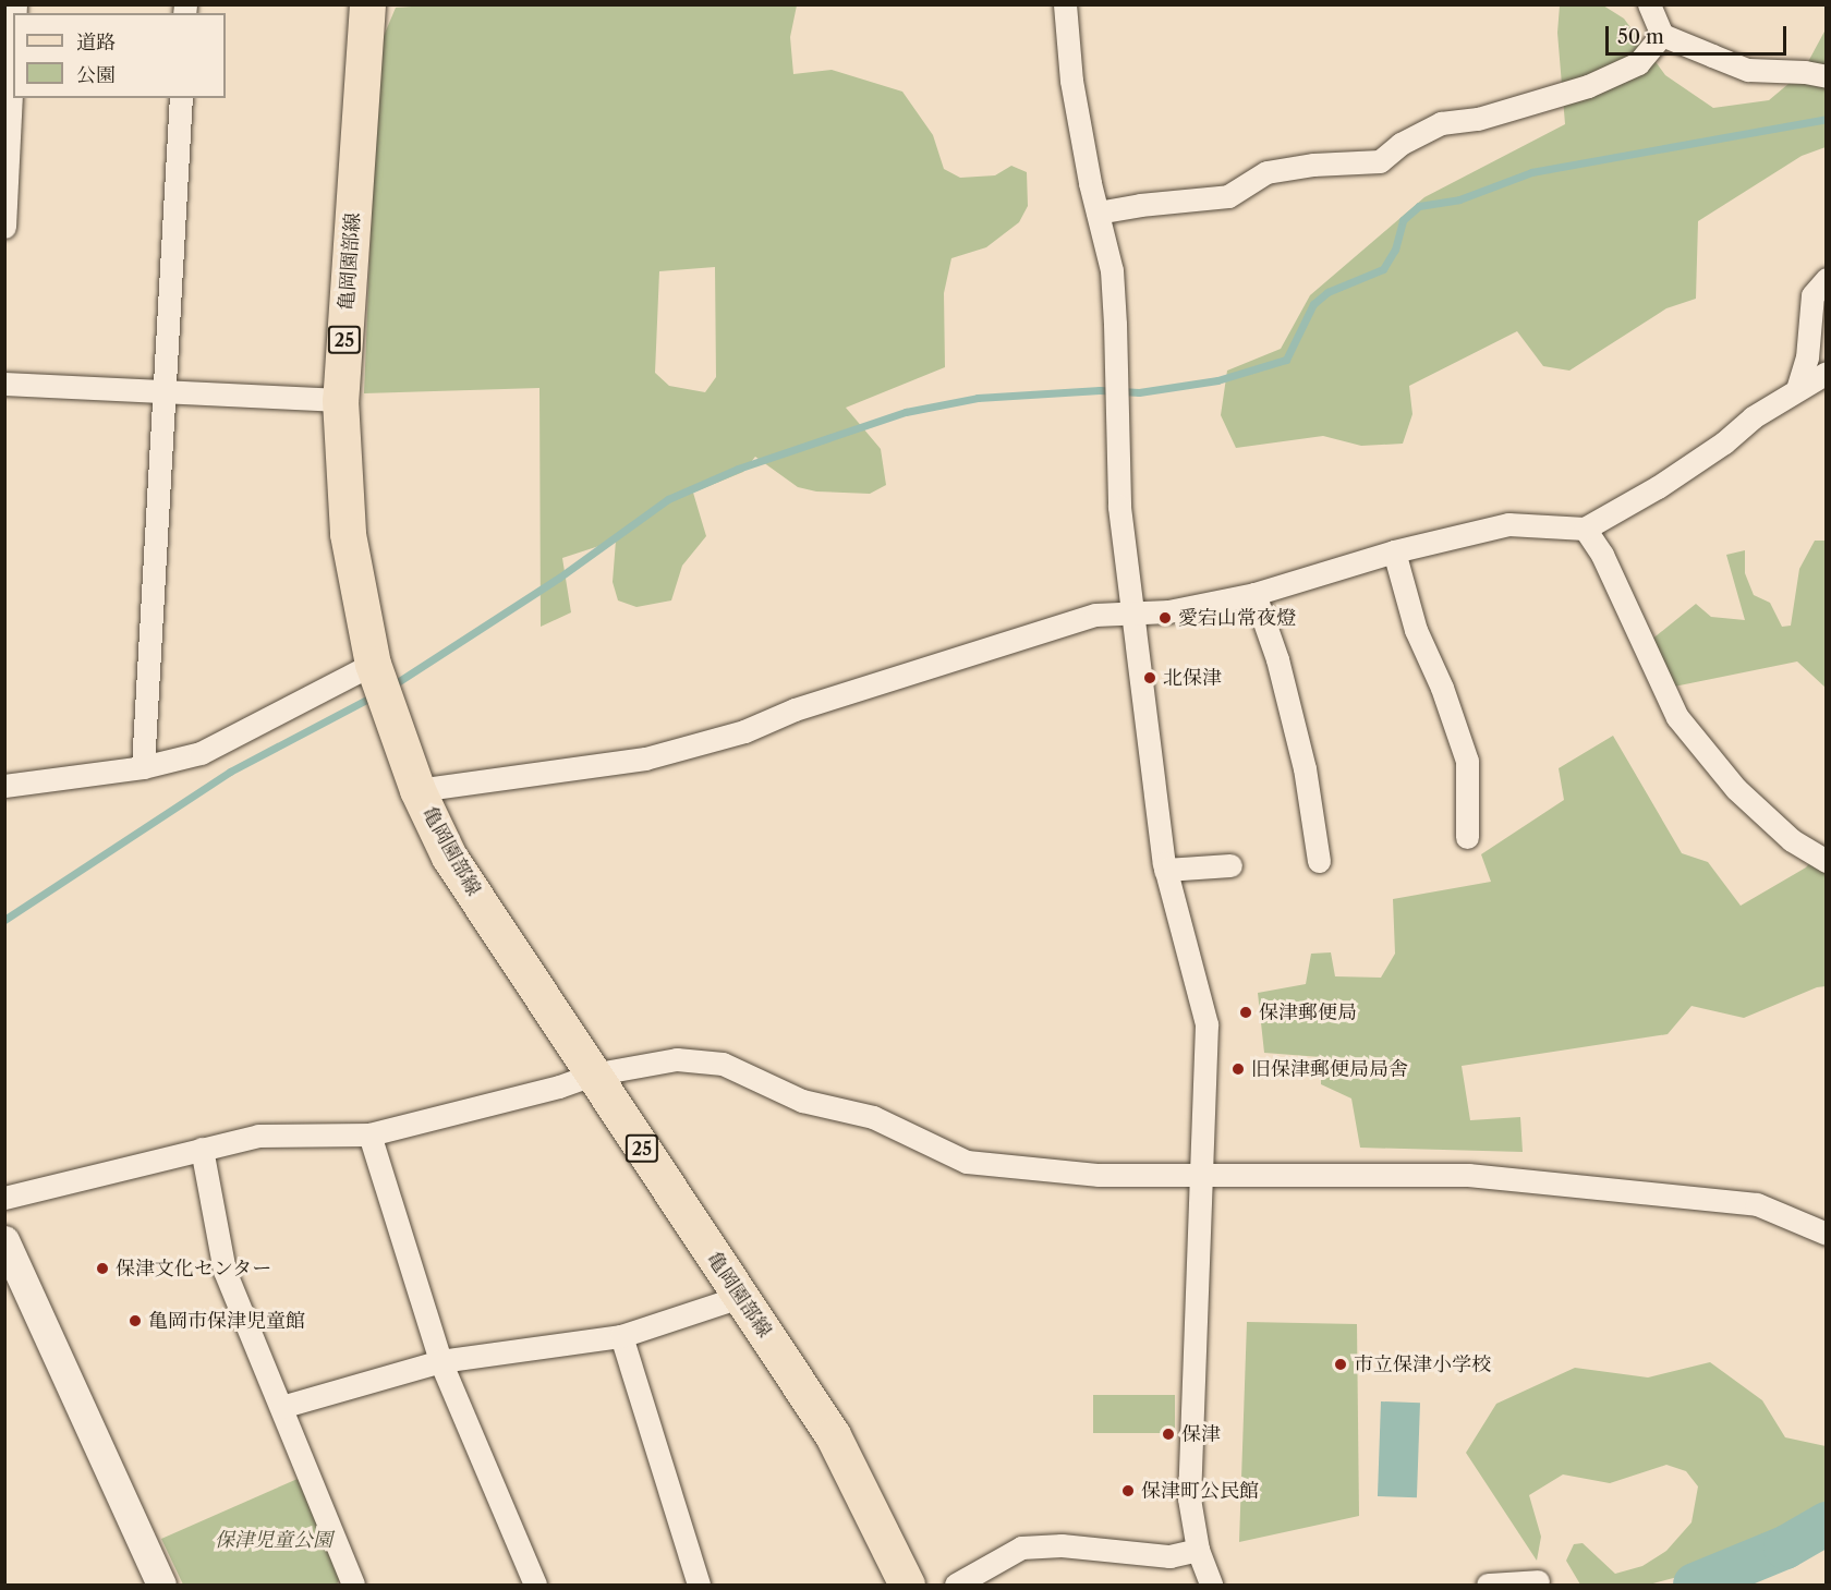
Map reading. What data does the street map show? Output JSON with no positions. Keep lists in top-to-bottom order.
{
  "streets": {
    "main road": ["亀岡園部線", "25"]
  },
  "parks": ["保津児童公園"],
  "places": [
    "愛宕山常夜燈",
    "北保津",
    "保津郵便局",
    "旧保津郵便局局舎",
    "保津文化センター",
    "亀岡市保津児童館",
    "市立保津小学校",
    "保津",
    "保津町公民館"
  ],
  "legend": ["道路", "公園"],
  "scale_bar": "50 m"
}
